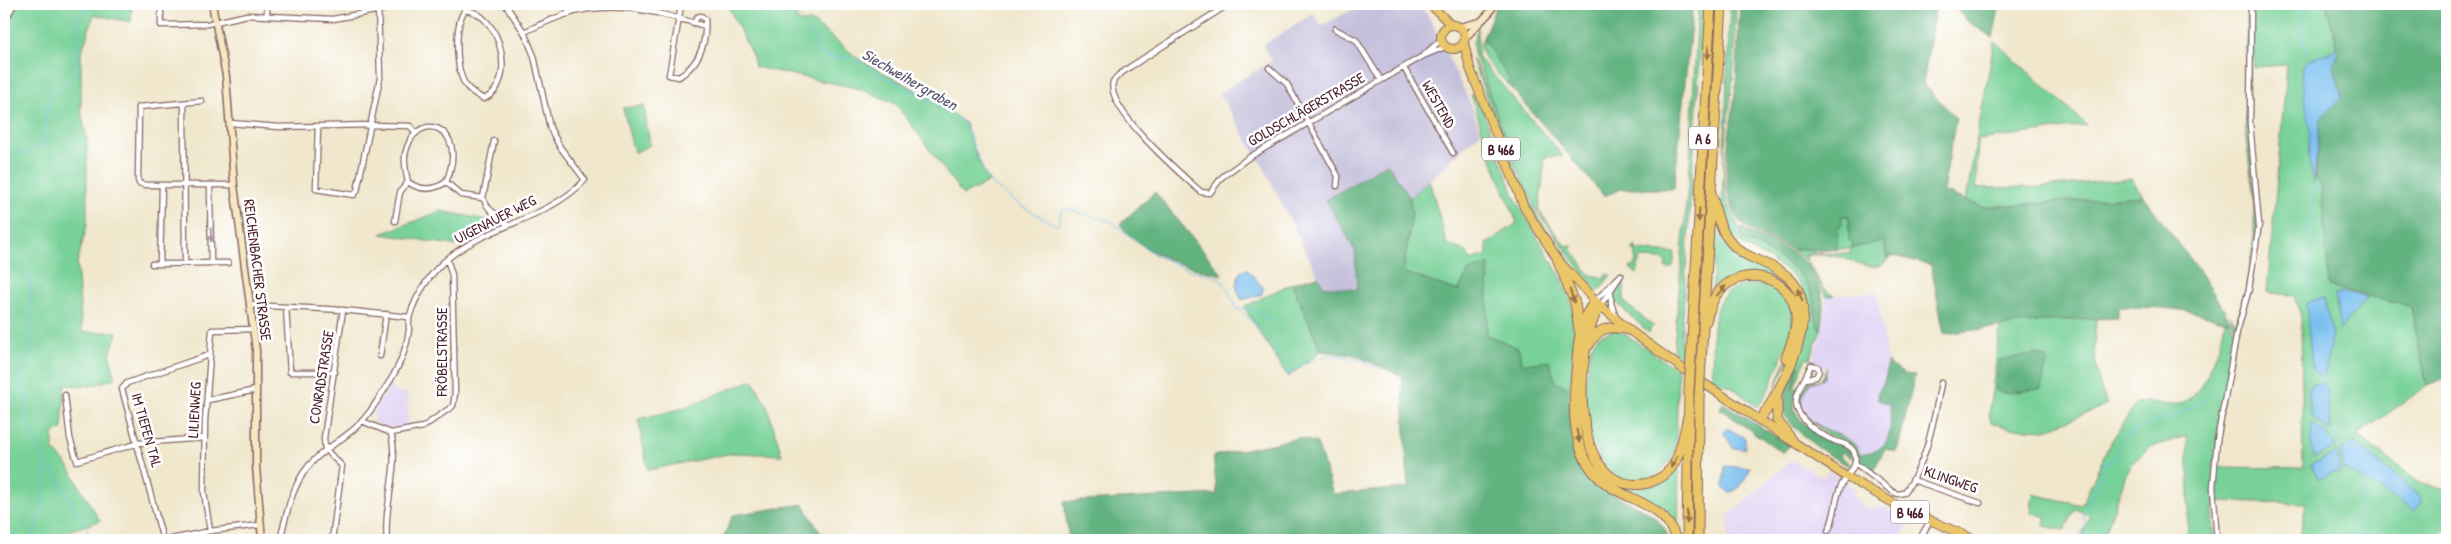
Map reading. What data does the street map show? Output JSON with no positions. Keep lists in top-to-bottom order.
{
  "streets": {
    "highway": ["A 6"],
    "main road": ["B 466", "REICHENBACHER STRASSE"],
    "street": [
      "WESTEND",
      "GOLDSCHLÄGERSTRASSE",
      "UIGENAUER WEG",
      "FRÖBELSTRASSE",
      "CONRADSTRASSE",
      "LILIENWEG",
      "IM TIEFEN TAL",
      "KLINGWEG"
    ]
  },
  "crossings": [
    ["WESTEND", "GOLDSCHLÄGERSTRASSE"],
    ["GOLDSCHLÄGERSTRASSE", "B 466"],
    ["UIGENAUER WEG", "FRÖBELSTRASSE"],
    ["UIGENAUER WEG", "CONRADSTRASSE"],
    ["REICHENBACHER STRASSE", "LILIENWEG"],
    ["LILIENWEG", "IM TIEFEN TAL"]
  ],
  "water": ["Siechweihergraben"]
}
